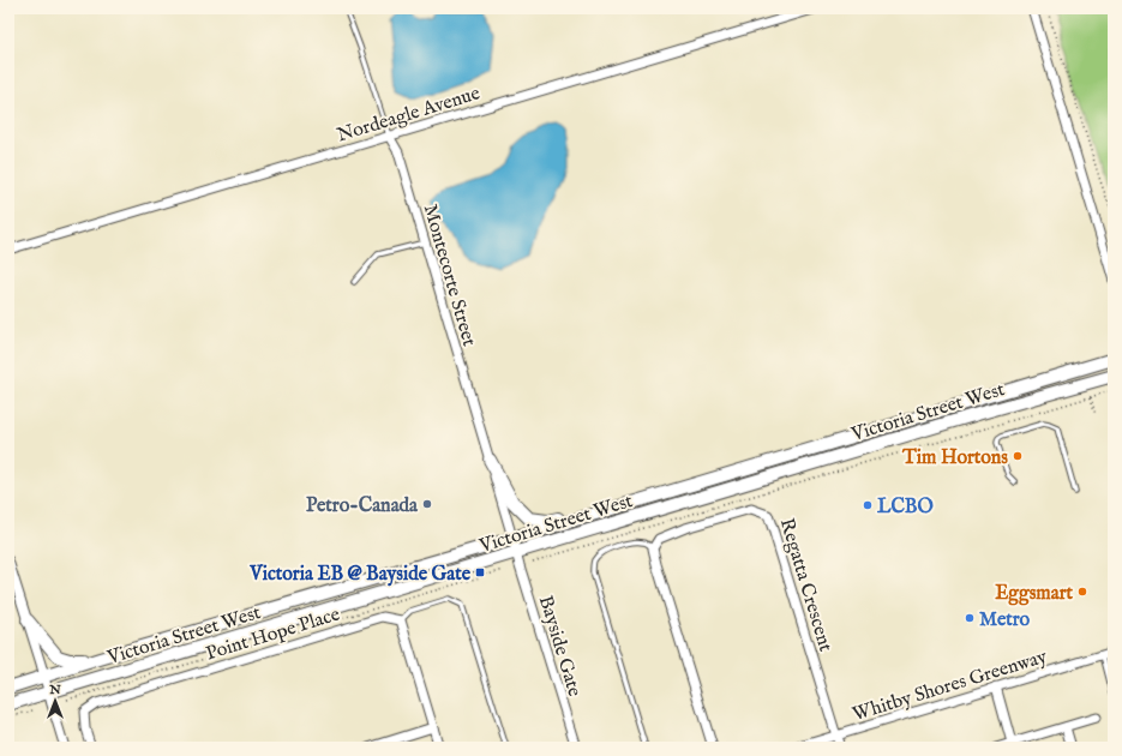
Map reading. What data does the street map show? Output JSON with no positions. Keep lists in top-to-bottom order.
{
  "streets": {
    "main road": ["Victoria Street West"],
    "street": [
      "Nordeagle Avenue",
      "Montecorte Street",
      "Regatta Crescent",
      "Point Hope Place",
      "Bayside Gate",
      "Whitby Shores Greenway"
    ]
  },
  "crossings": [
    ["Nordeagle Avenue", "Montecorte Street"],
    ["Montecorte Street", "Victoria Street West"],
    ["Montecorte Street", "Bayside Gate"],
    ["Victoria Street West", "Bayside Gate"],
    ["Regatta Crescent", "Whitby Shores Greenway"]
  ],
  "places": {
    "other": [
      "Tim Hortons",
      "Petro-Canada",
      "LCBO",
      "Eggsmart",
      "Metro"
    ],
    "transit": ["Victoria EB @ Bayside Gate"]
  },
  "north": "top"
}
